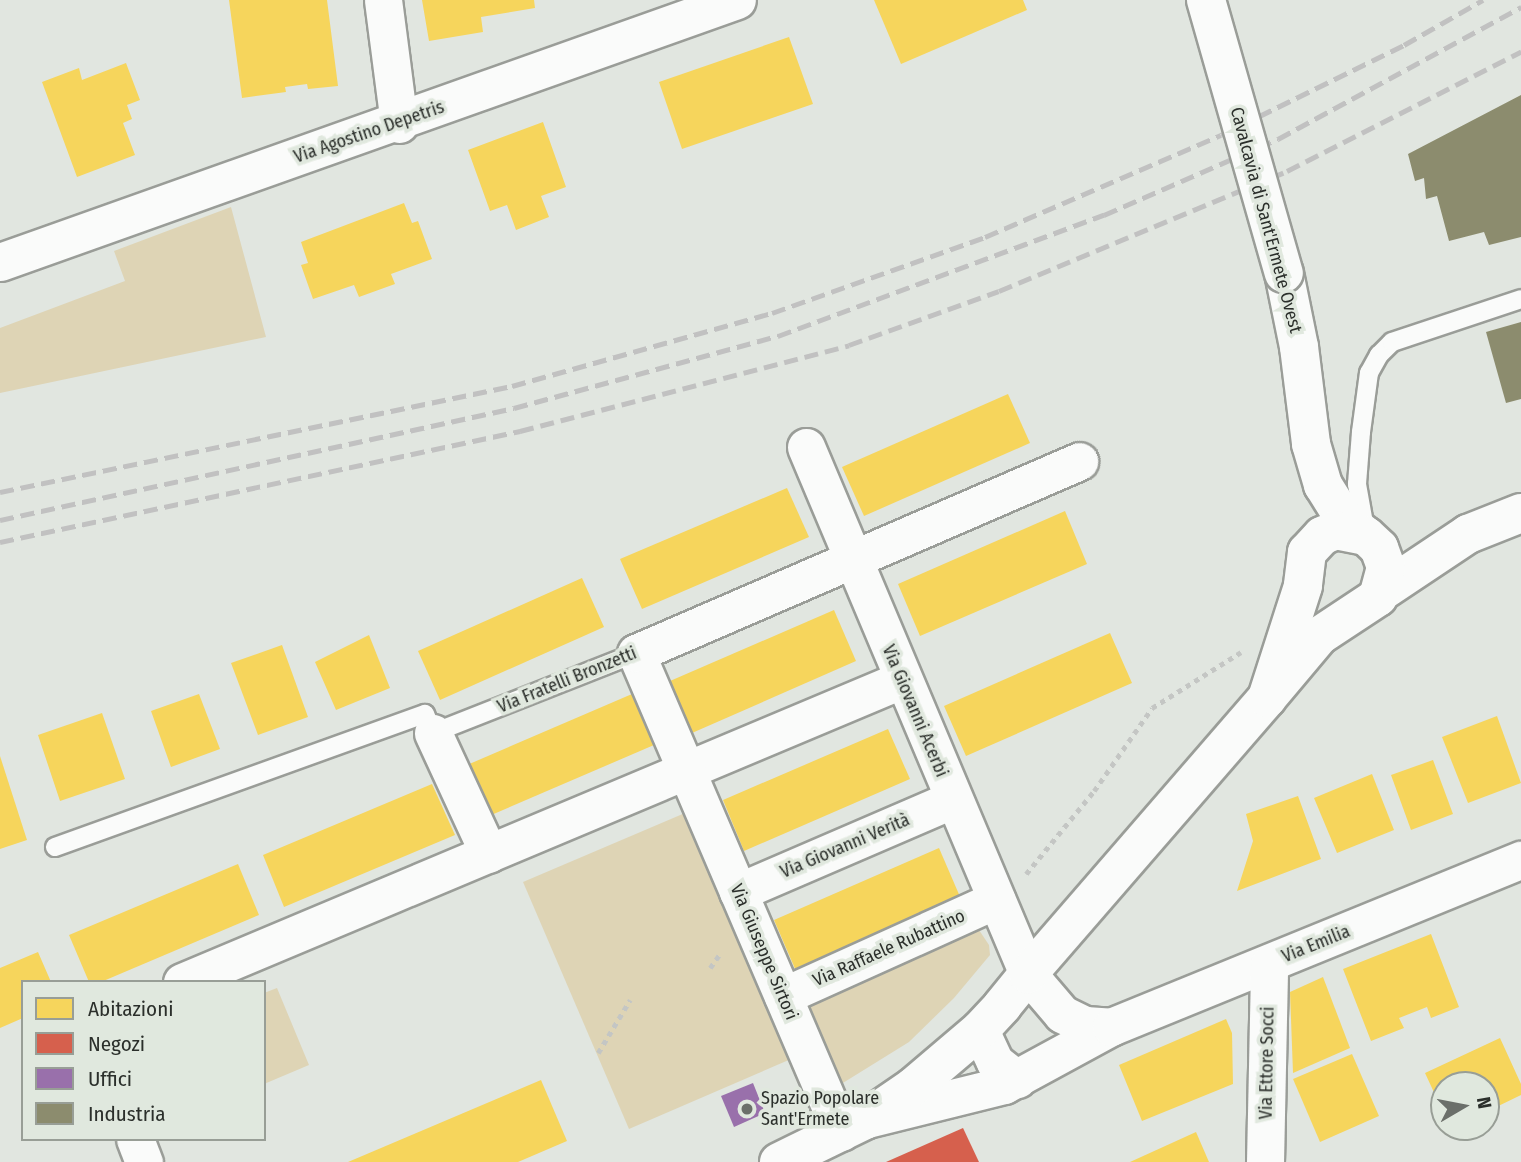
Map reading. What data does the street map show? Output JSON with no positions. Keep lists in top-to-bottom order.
{
  "streets": {
    "main road": ["Cavalcavia di Sant'Ermete Ovest", "Via Emilia"],
    "street": [
      "Via Agostino Depetris",
      "Via Fratelli Bronzetti",
      "Via Giovanni Acerbi",
      "Via Giovanni Verità",
      "Via Raffaele Rubattino",
      "Via Giuseppe Sirtori",
      "Via Ettore Socci"
    ]
  },
  "crossings": [
    ["Cavalcavia di Sant'Ermete Ovest", "Via Emilia"],
    ["Via Fratelli Bronzetti", "Via Giovanni Acerbi"],
    ["Via Fratelli Bronzetti", "Via Giuseppe Sirtori"],
    ["Via Giovanni Acerbi", "Via Giovanni Verità"],
    ["Via Giovanni Acerbi", "Via Emilia"],
    ["Via Giovanni Acerbi", "Via Raffaele Rubattino"],
    ["Via Giovanni Verità", "Via Giuseppe Sirtori"],
    ["Via Emilia", "Via Giuseppe Sirtori"],
    ["Via Emilia", "Via Ettore Socci"],
    ["Via Raffaele Rubattino", "Via Giuseppe Sirtori"]
  ],
  "places": ["Spazio Popolare Sant'Ermete"],
  "legend": [
    "Abitazioni",
    "Negozi",
    "Uffici",
    "Industria"
  ],
  "north": "right"
}
